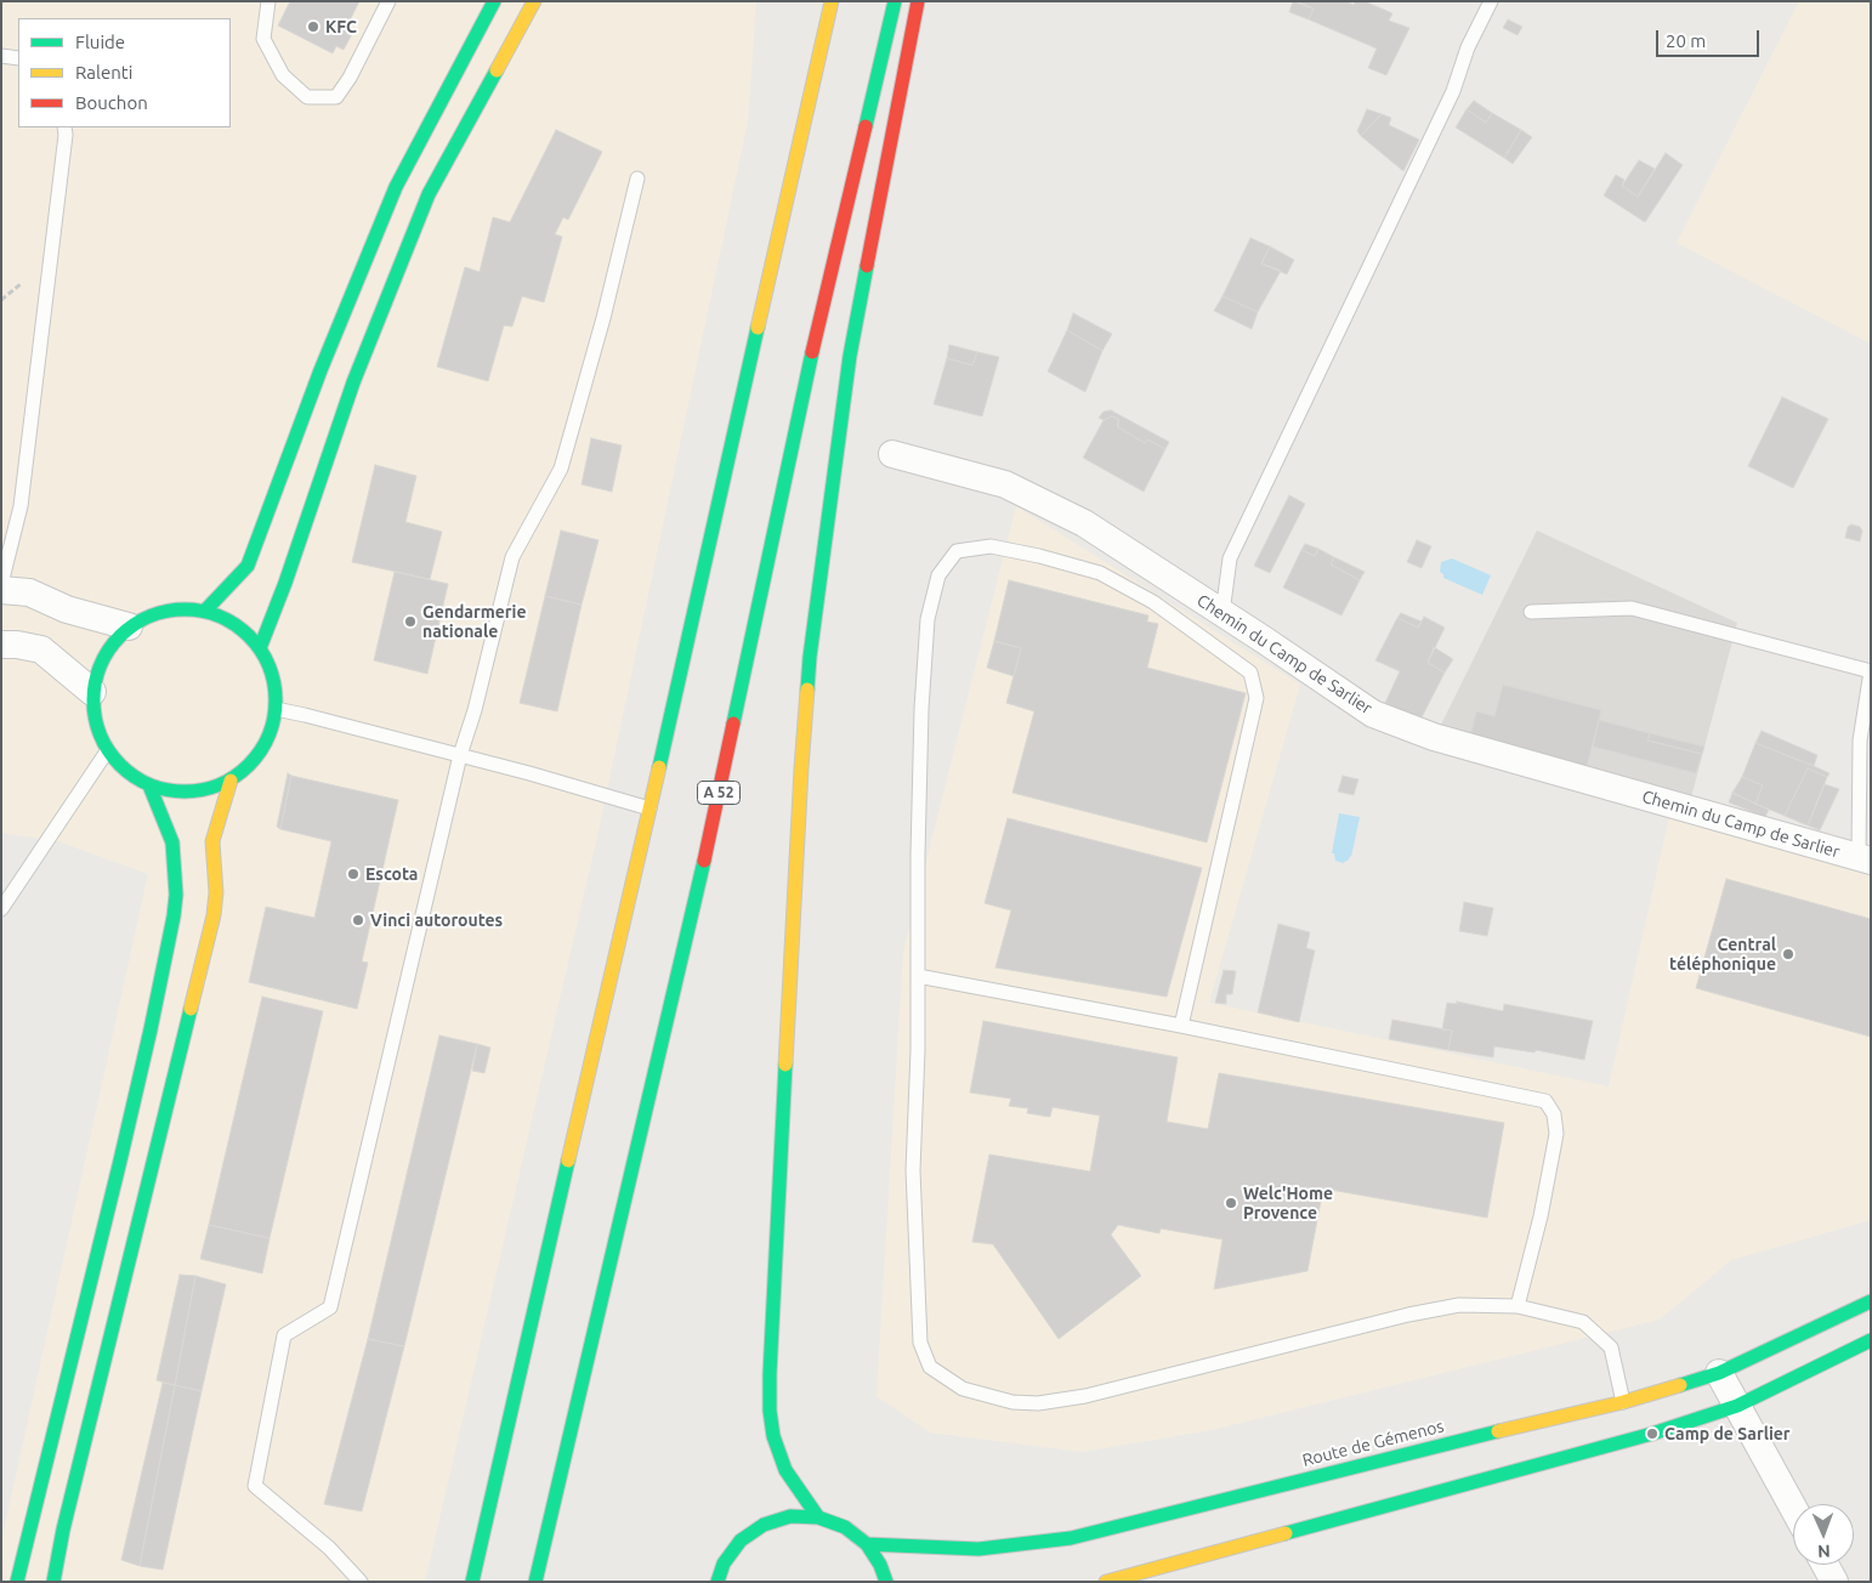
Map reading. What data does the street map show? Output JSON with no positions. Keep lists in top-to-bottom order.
{
  "streets": {
    "main road": ["A 52", "Route de Gémenos"],
    "street": ["Chemin du Camp de Sarlier"]
  },
  "places": [
    "KFC",
    "Gendarmerie nationale",
    "Escota",
    "Vinci autoroutes",
    "Central téléphonique",
    "Welc'Home Provence",
    "Camp de Sarlier"
  ],
  "legend": ["Fluide", "Ralenti", "Bouchon"],
  "scale_bar": "20 m",
  "north": "bottom"
}
